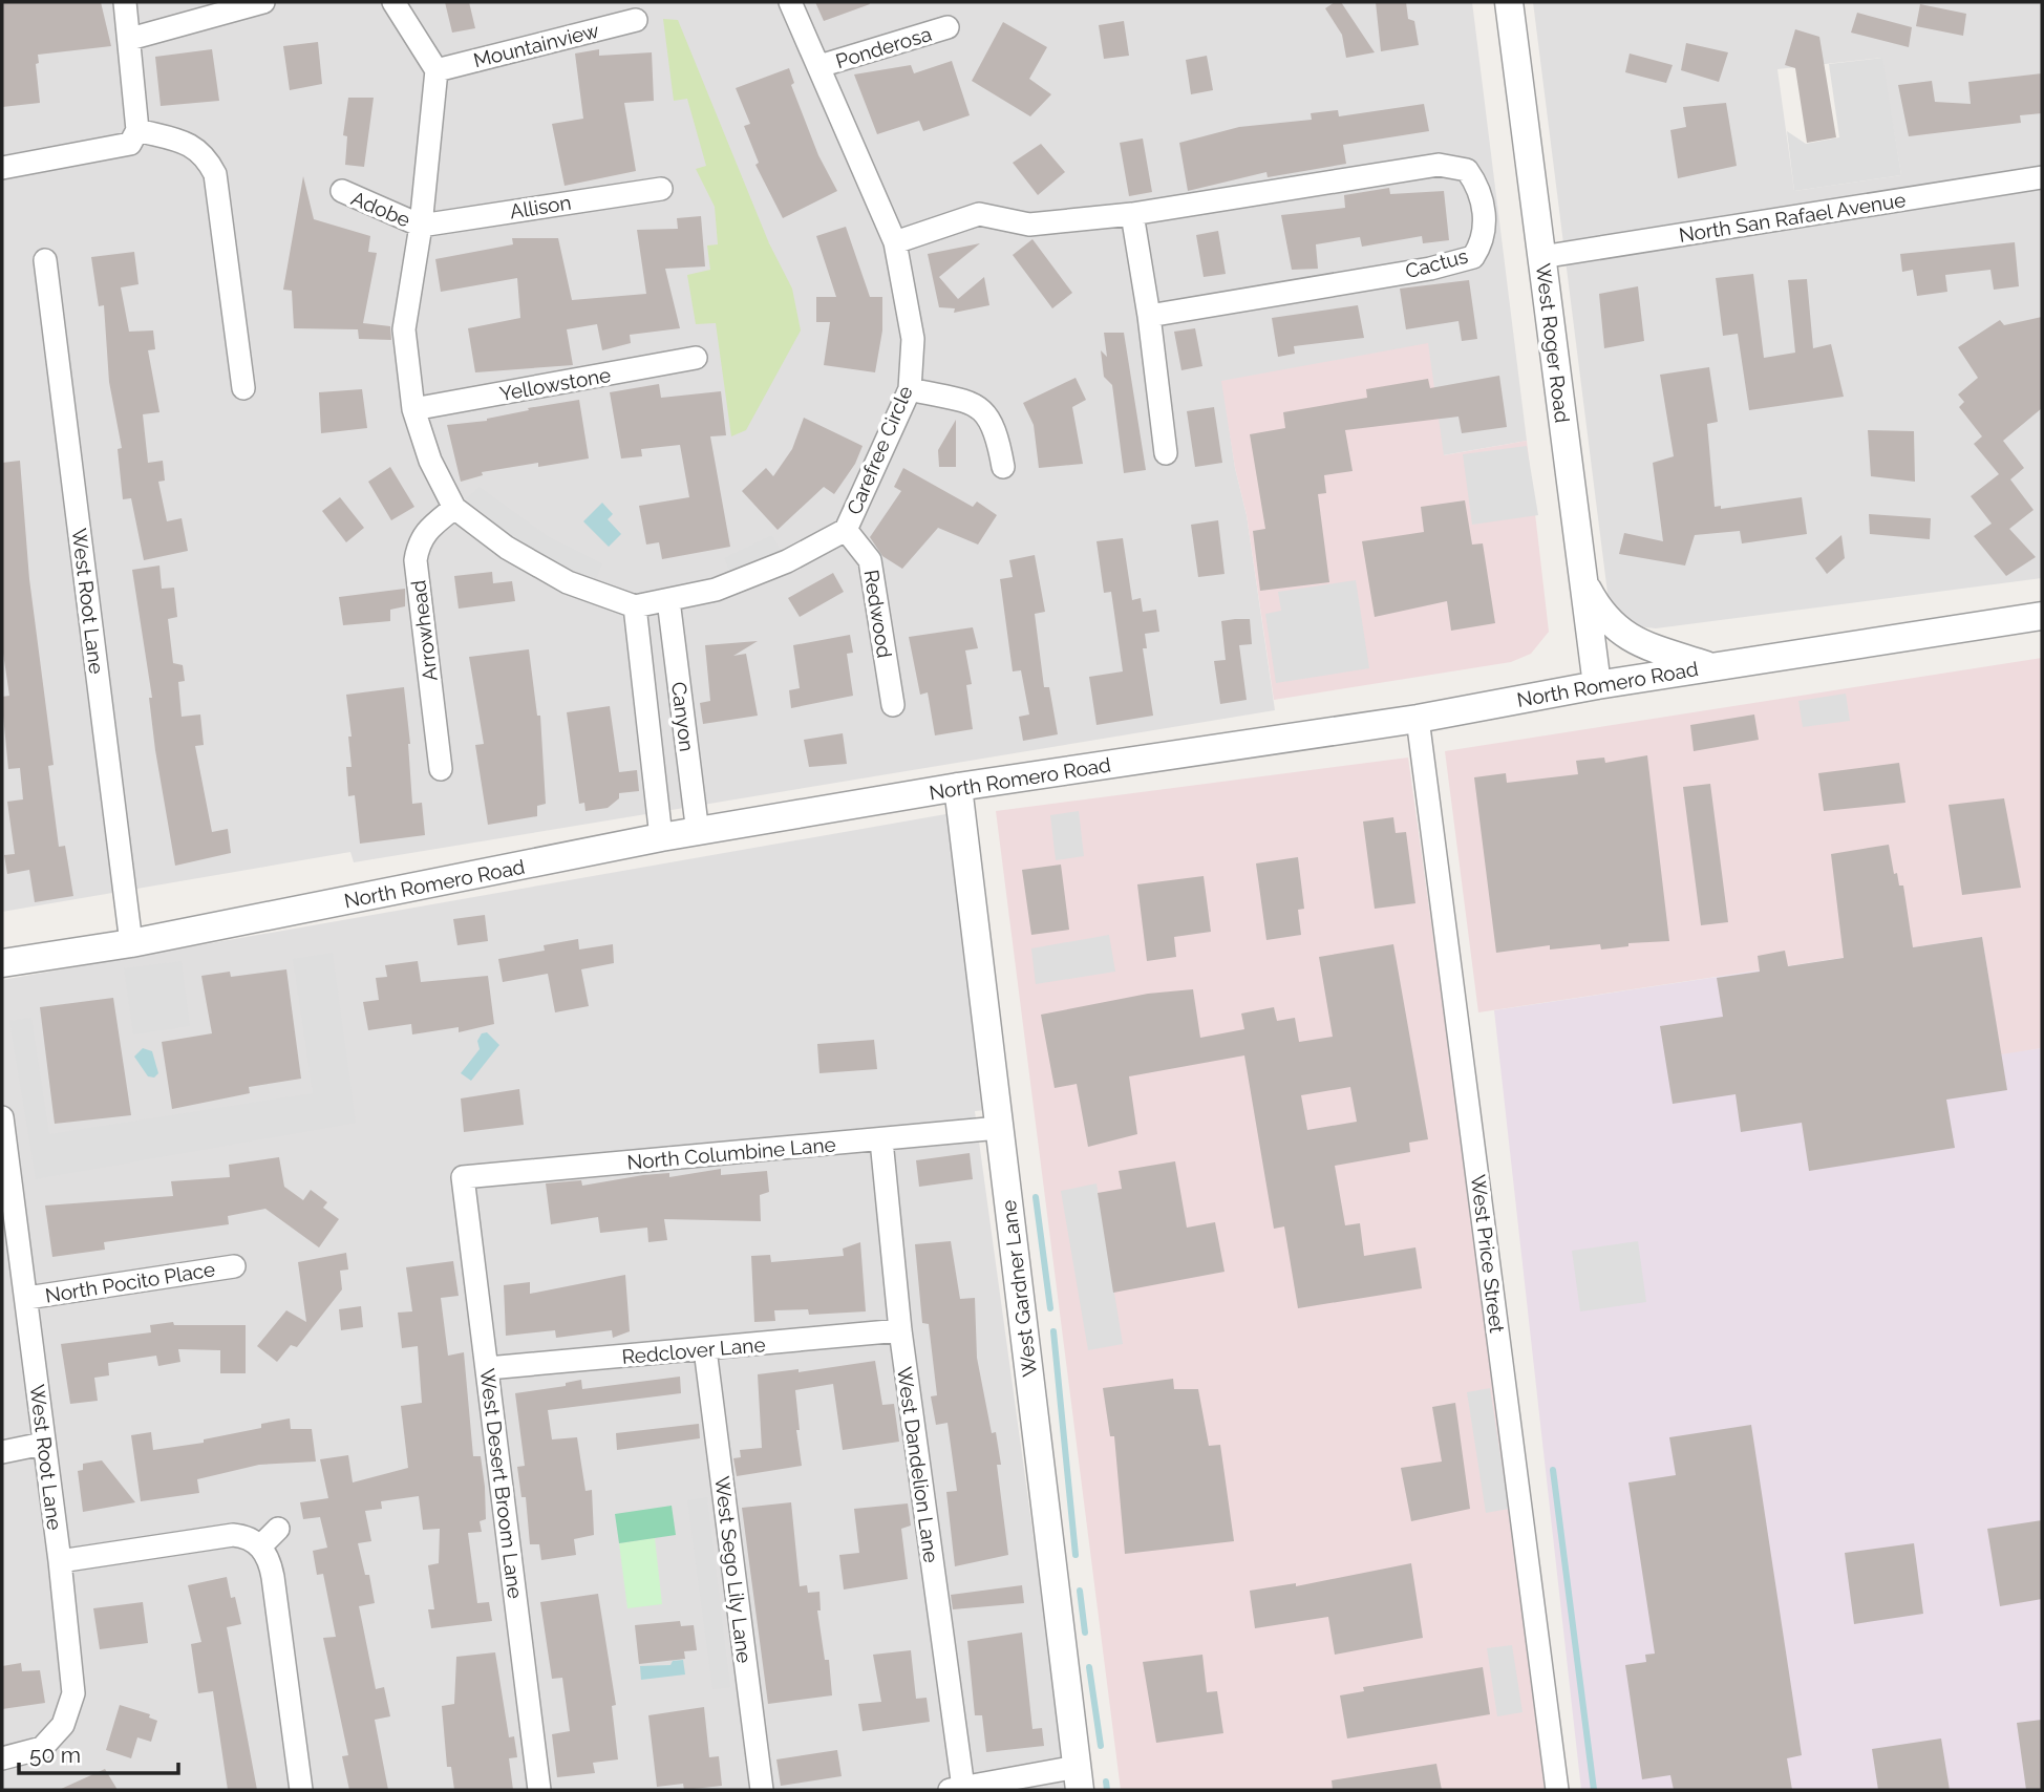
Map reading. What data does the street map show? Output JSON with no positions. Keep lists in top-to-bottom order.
{
  "streets": {
    "street": [
      "Mountainview",
      "Ponderosa",
      "Allison",
      "Adobe",
      "North San Rafael Avenue",
      "Cactus",
      "West Roger Road",
      "Yellowstone",
      "Carefree Circle",
      "West Root Lane",
      "Redwood",
      "Arrowhead",
      "North Romero Road",
      "Canyon",
      "North Columbine Lane",
      "West Price Street",
      "North Pocito Place",
      "West Gardner Lane",
      "Redclover Lane",
      "West Dandelion Lane",
      "West Desert Broom Lane",
      "West Sego Lily Lane"
    ]
  },
  "crossings": [
    ["Ponderosa", "Carefree Circle"],
    ["Allison", "Adobe"],
    ["North San Rafael Avenue", "West Roger Road"],
    ["Cactus", "Carefree Circle"],
    ["West Roger Road", "North Romero Road"],
    ["Carefree Circle", "Redwood"],
    ["Carefree Circle", "Canyon"],
    ["West Root Lane", "North Romero Road"],
    ["West Root Lane", "North Pocito Place"],
    ["North Romero Road", "Canyon"],
    ["North Romero Road", "West Price Street"],
    ["North Romero Road", "West Gardner Lane"],
    ["North Columbine Lane", "West Gardner Lane"],
    ["North Columbine Lane", "West Dandelion Lane"],
    ["North Columbine Lane", "West Desert Broom Lane"],
    ["Redclover Lane", "West Dandelion Lane"],
    ["Redclover Lane", "West Desert Broom Lane"],
    ["Redclover Lane", "West Sego Lily Lane"]
  ],
  "scale_bar": "50 m"
}
